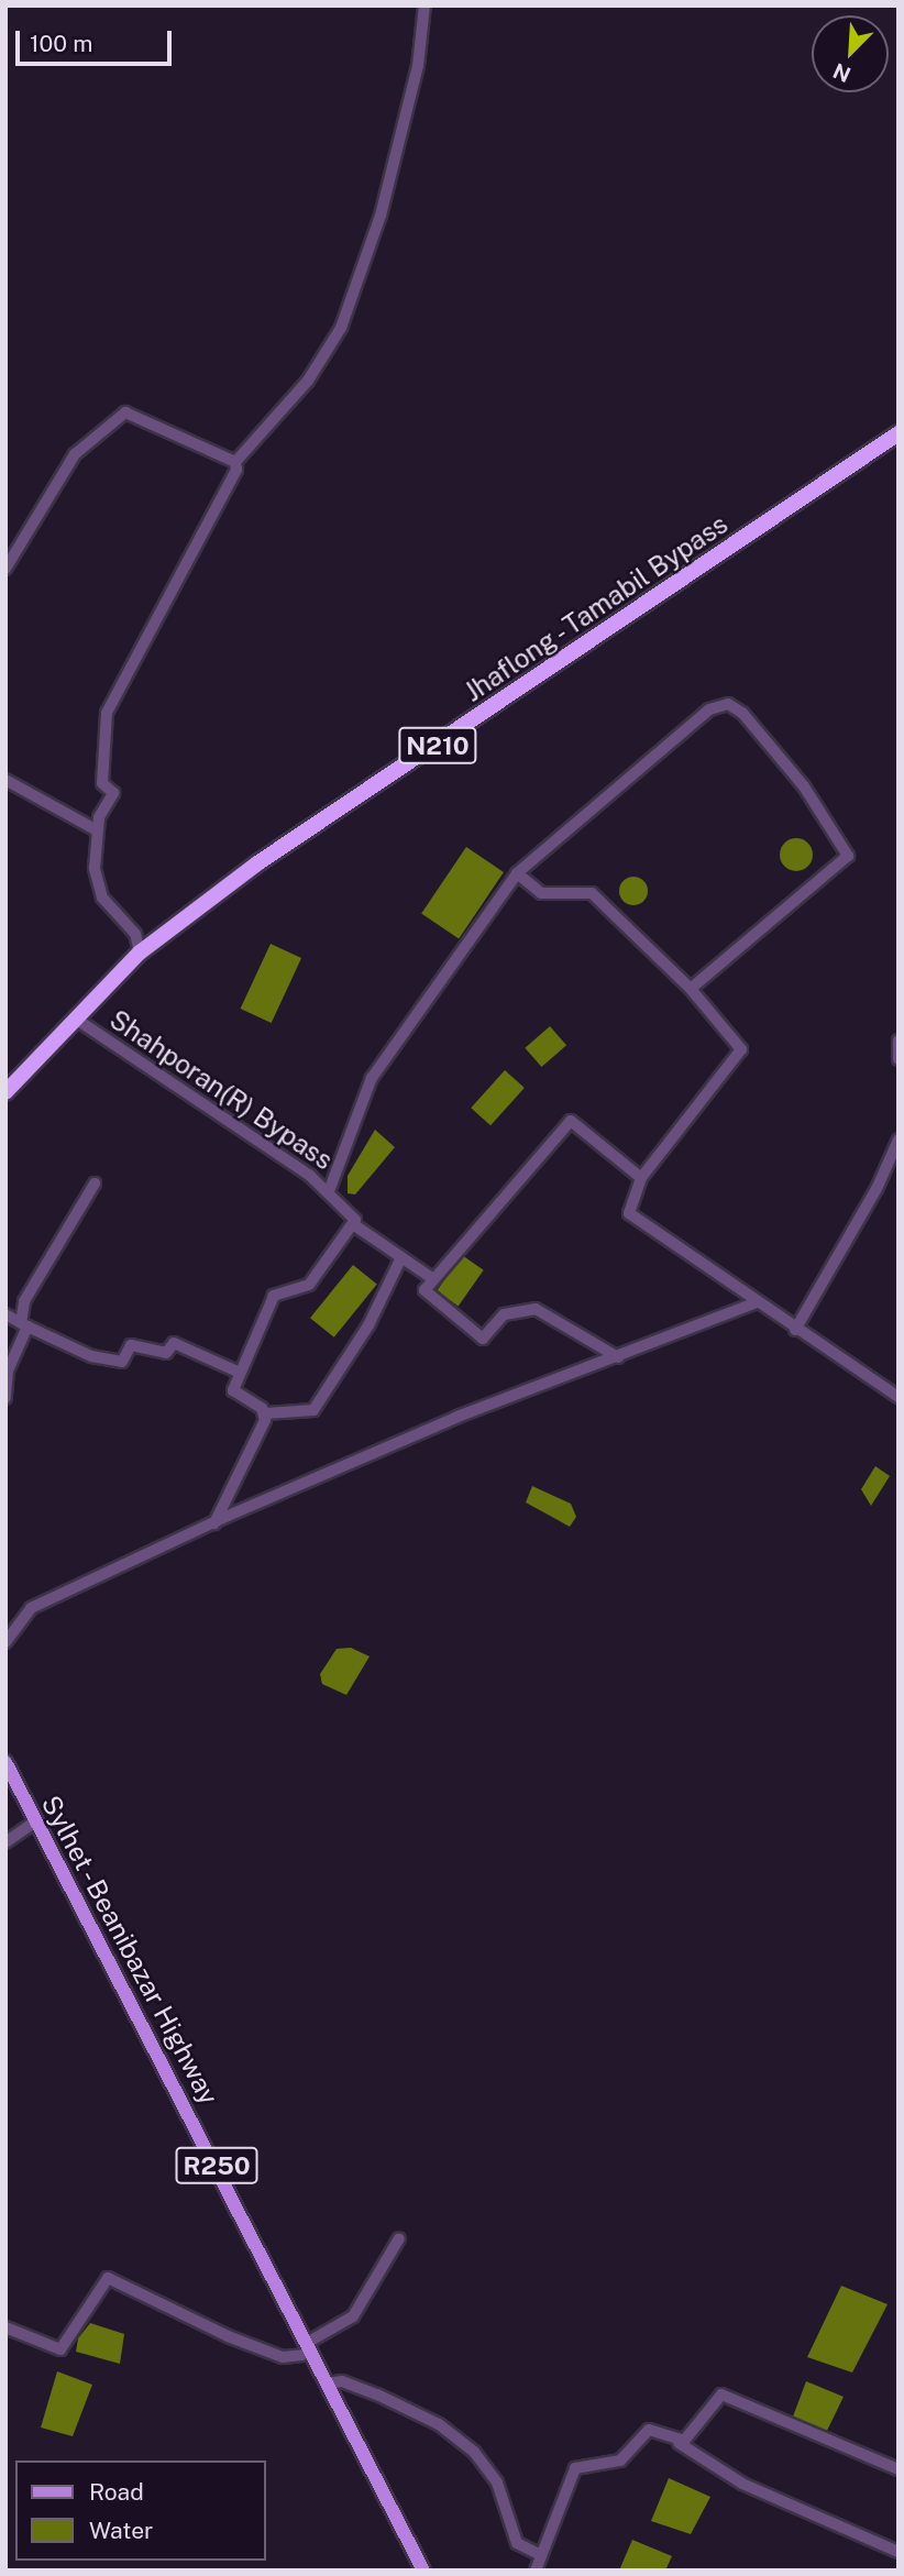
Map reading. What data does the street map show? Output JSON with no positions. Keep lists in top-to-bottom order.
{
  "streets": {
    "highway": ["Jhaflong - Tamabil Bypass", "N210"],
    "main road": ["Sylhet - Beanibazar Highway", "R250"],
    "street": ["Shahporan(R) Bypass"]
  },
  "crossings": [
    ["Jhaflong - Tamabil Bypass", "Shahporan(R) Bypass"]
  ],
  "legend": ["Road", "Water"],
  "scale_bar": "100 m",
  "north": "bottom left"
}
